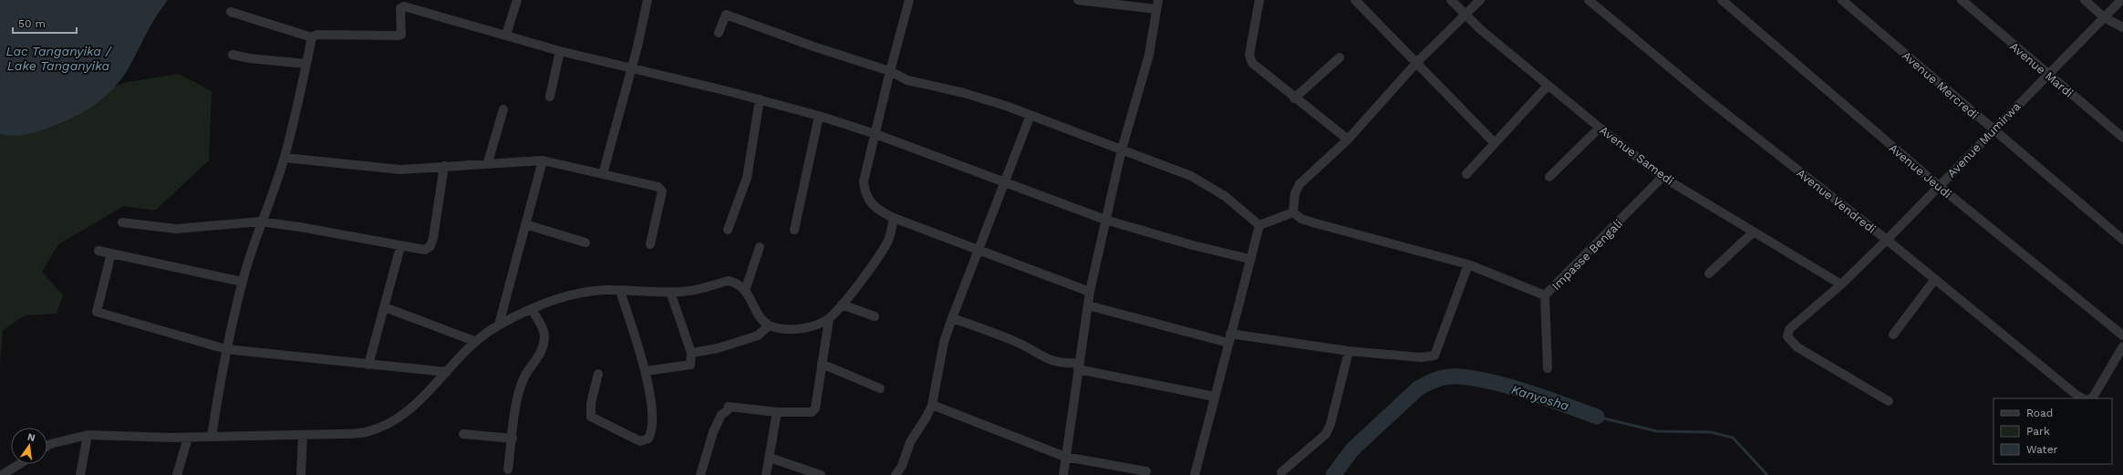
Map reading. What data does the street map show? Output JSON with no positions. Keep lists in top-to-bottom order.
{
  "streets": {
    "street": [
      "Avenue Mardi",
      "Avenue Mercredi",
      "Avenue Mumirwa",
      "Avenue Samedi",
      "Avenue Jeudi",
      "Avenue Vendredi",
      "Impasse Bengali"
    ]
  },
  "crossings": [
    ["Avenue Mardi", "Avenue Mumirwa"],
    ["Avenue Mercredi", "Avenue Mumirwa"],
    ["Avenue Mumirwa", "Avenue Samedi"],
    ["Avenue Mumirwa", "Avenue Jeudi"],
    ["Avenue Mumirwa", "Avenue Vendredi"],
    ["Avenue Samedi", "Impasse Bengali"]
  ],
  "water": ["Lac Tanganyika / Lake Tanganyika", "Kanyosha"],
  "legend": ["Road", "Park", "Water"],
  "scale_bar": "50 m",
  "north": "top"
}
